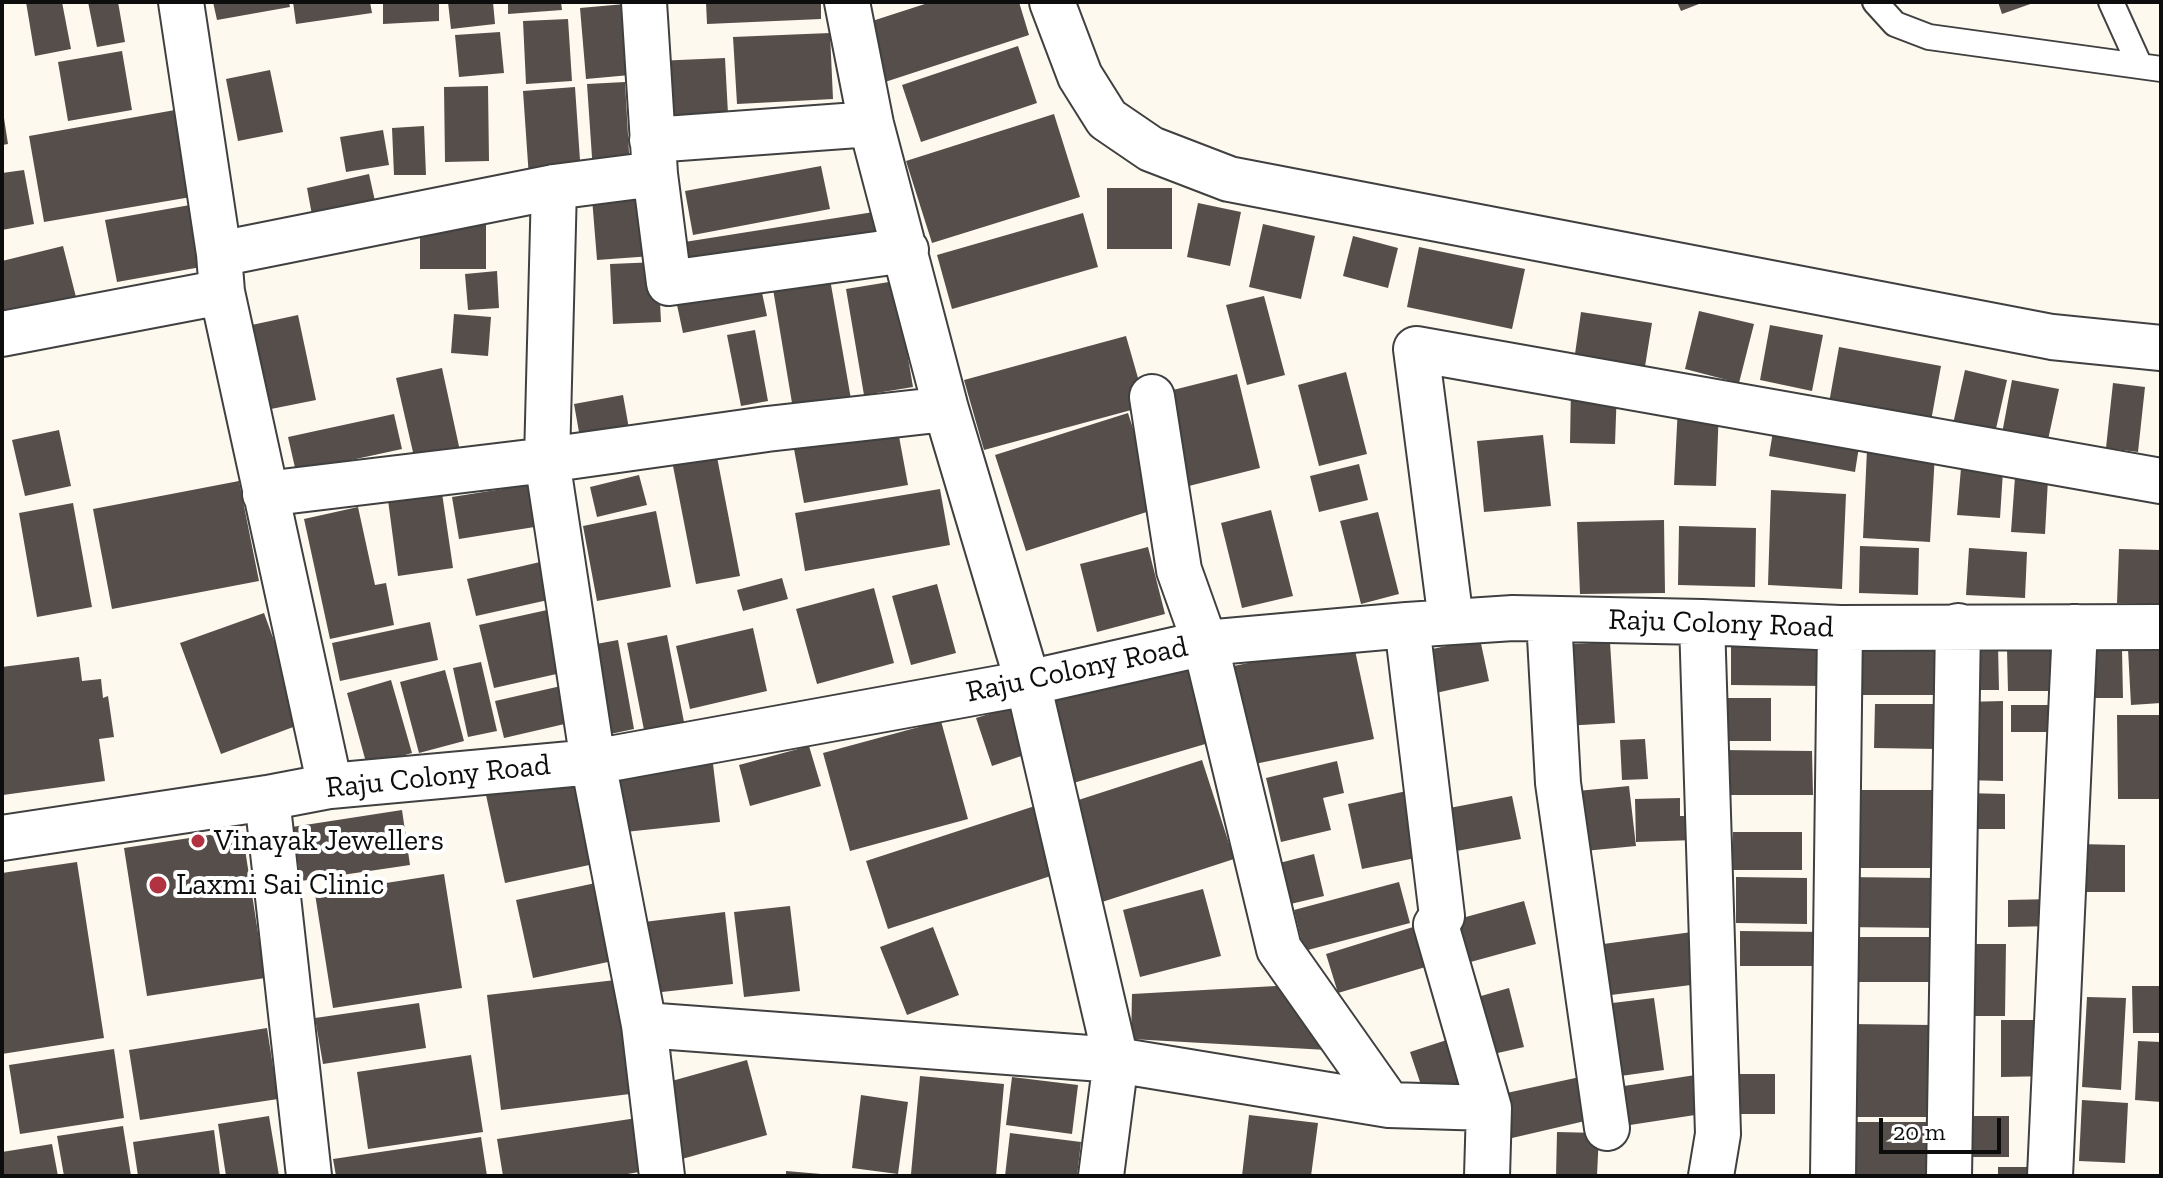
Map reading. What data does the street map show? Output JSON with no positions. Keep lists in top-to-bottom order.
{
  "streets": {
    "street": ["Raju Colony Road"]
  },
  "places": ["Vinayak Jewellers", "Laxmi Sai Clinic"],
  "scale_bar": "20 m"
}
